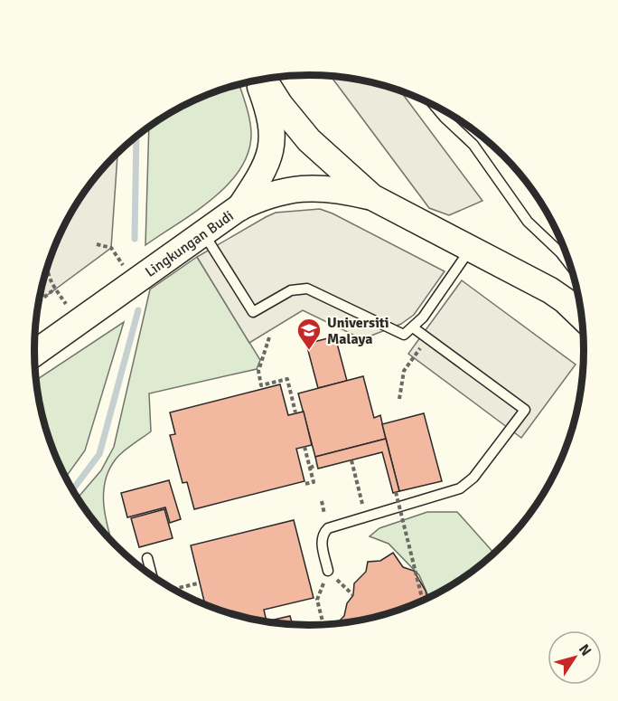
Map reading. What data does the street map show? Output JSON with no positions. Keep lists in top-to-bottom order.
{
  "streets": {
    "street": ["Lingkungan Budi"]
  },
  "places": {
    "school or university": ["Universiti Malaya"]
  },
  "north": "top right"
}
